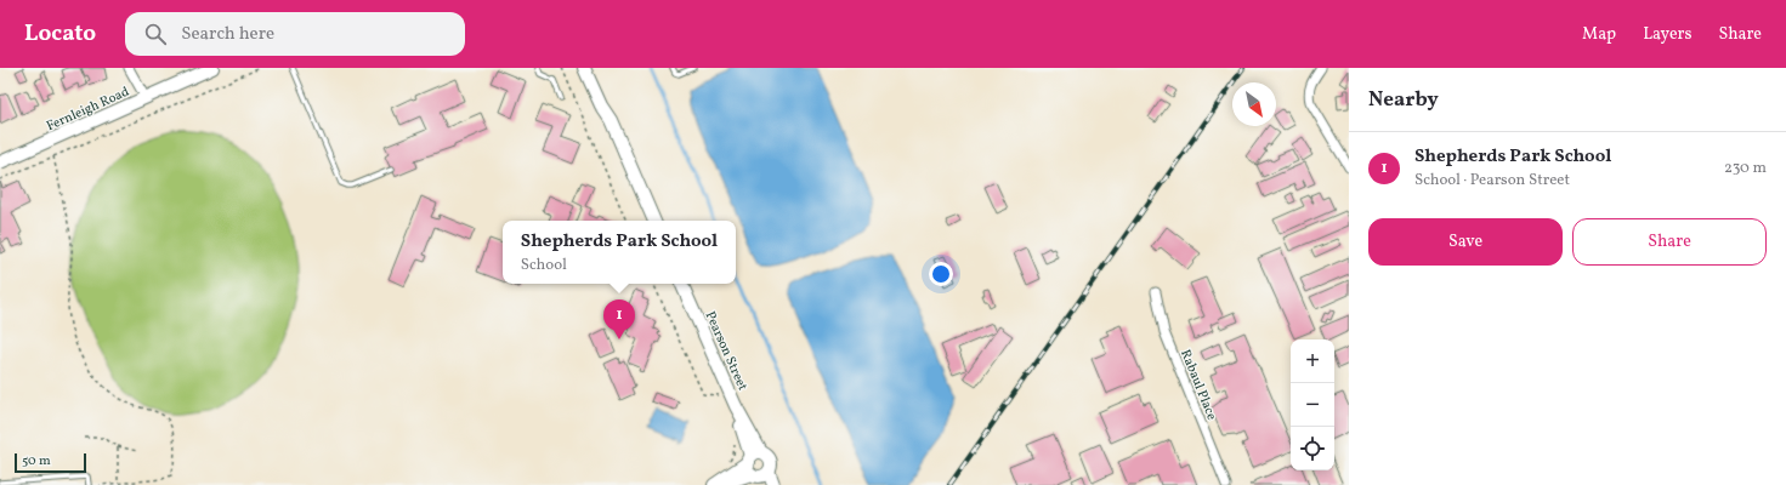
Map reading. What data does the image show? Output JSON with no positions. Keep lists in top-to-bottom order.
{
  "streets": {
    "main road": ["Fernleigh Road", "Pearson Street"],
    "street": ["Rabaul Place"]
  },
  "scale_bar": "50 m",
  "north": "bottom right",
  "page": {
    "header": "Locato",
    "search": "Search here",
    "nav": ["Map", "Layers", "Share"],
    "heading": "Nearby",
    "list": [
      {
        "mark": "1",
        "name": "Shepherds Park School",
        "note": "School · Pearson Street",
        "value": "230 m"
      }
    ],
    "buttons": ["Save", "Share"],
    "popup": ["Shepherds Park School", "School"],
    "pins": "1",
    "map_buttons": ["+", "−"],
    "scale": "50 m"
  }
}
